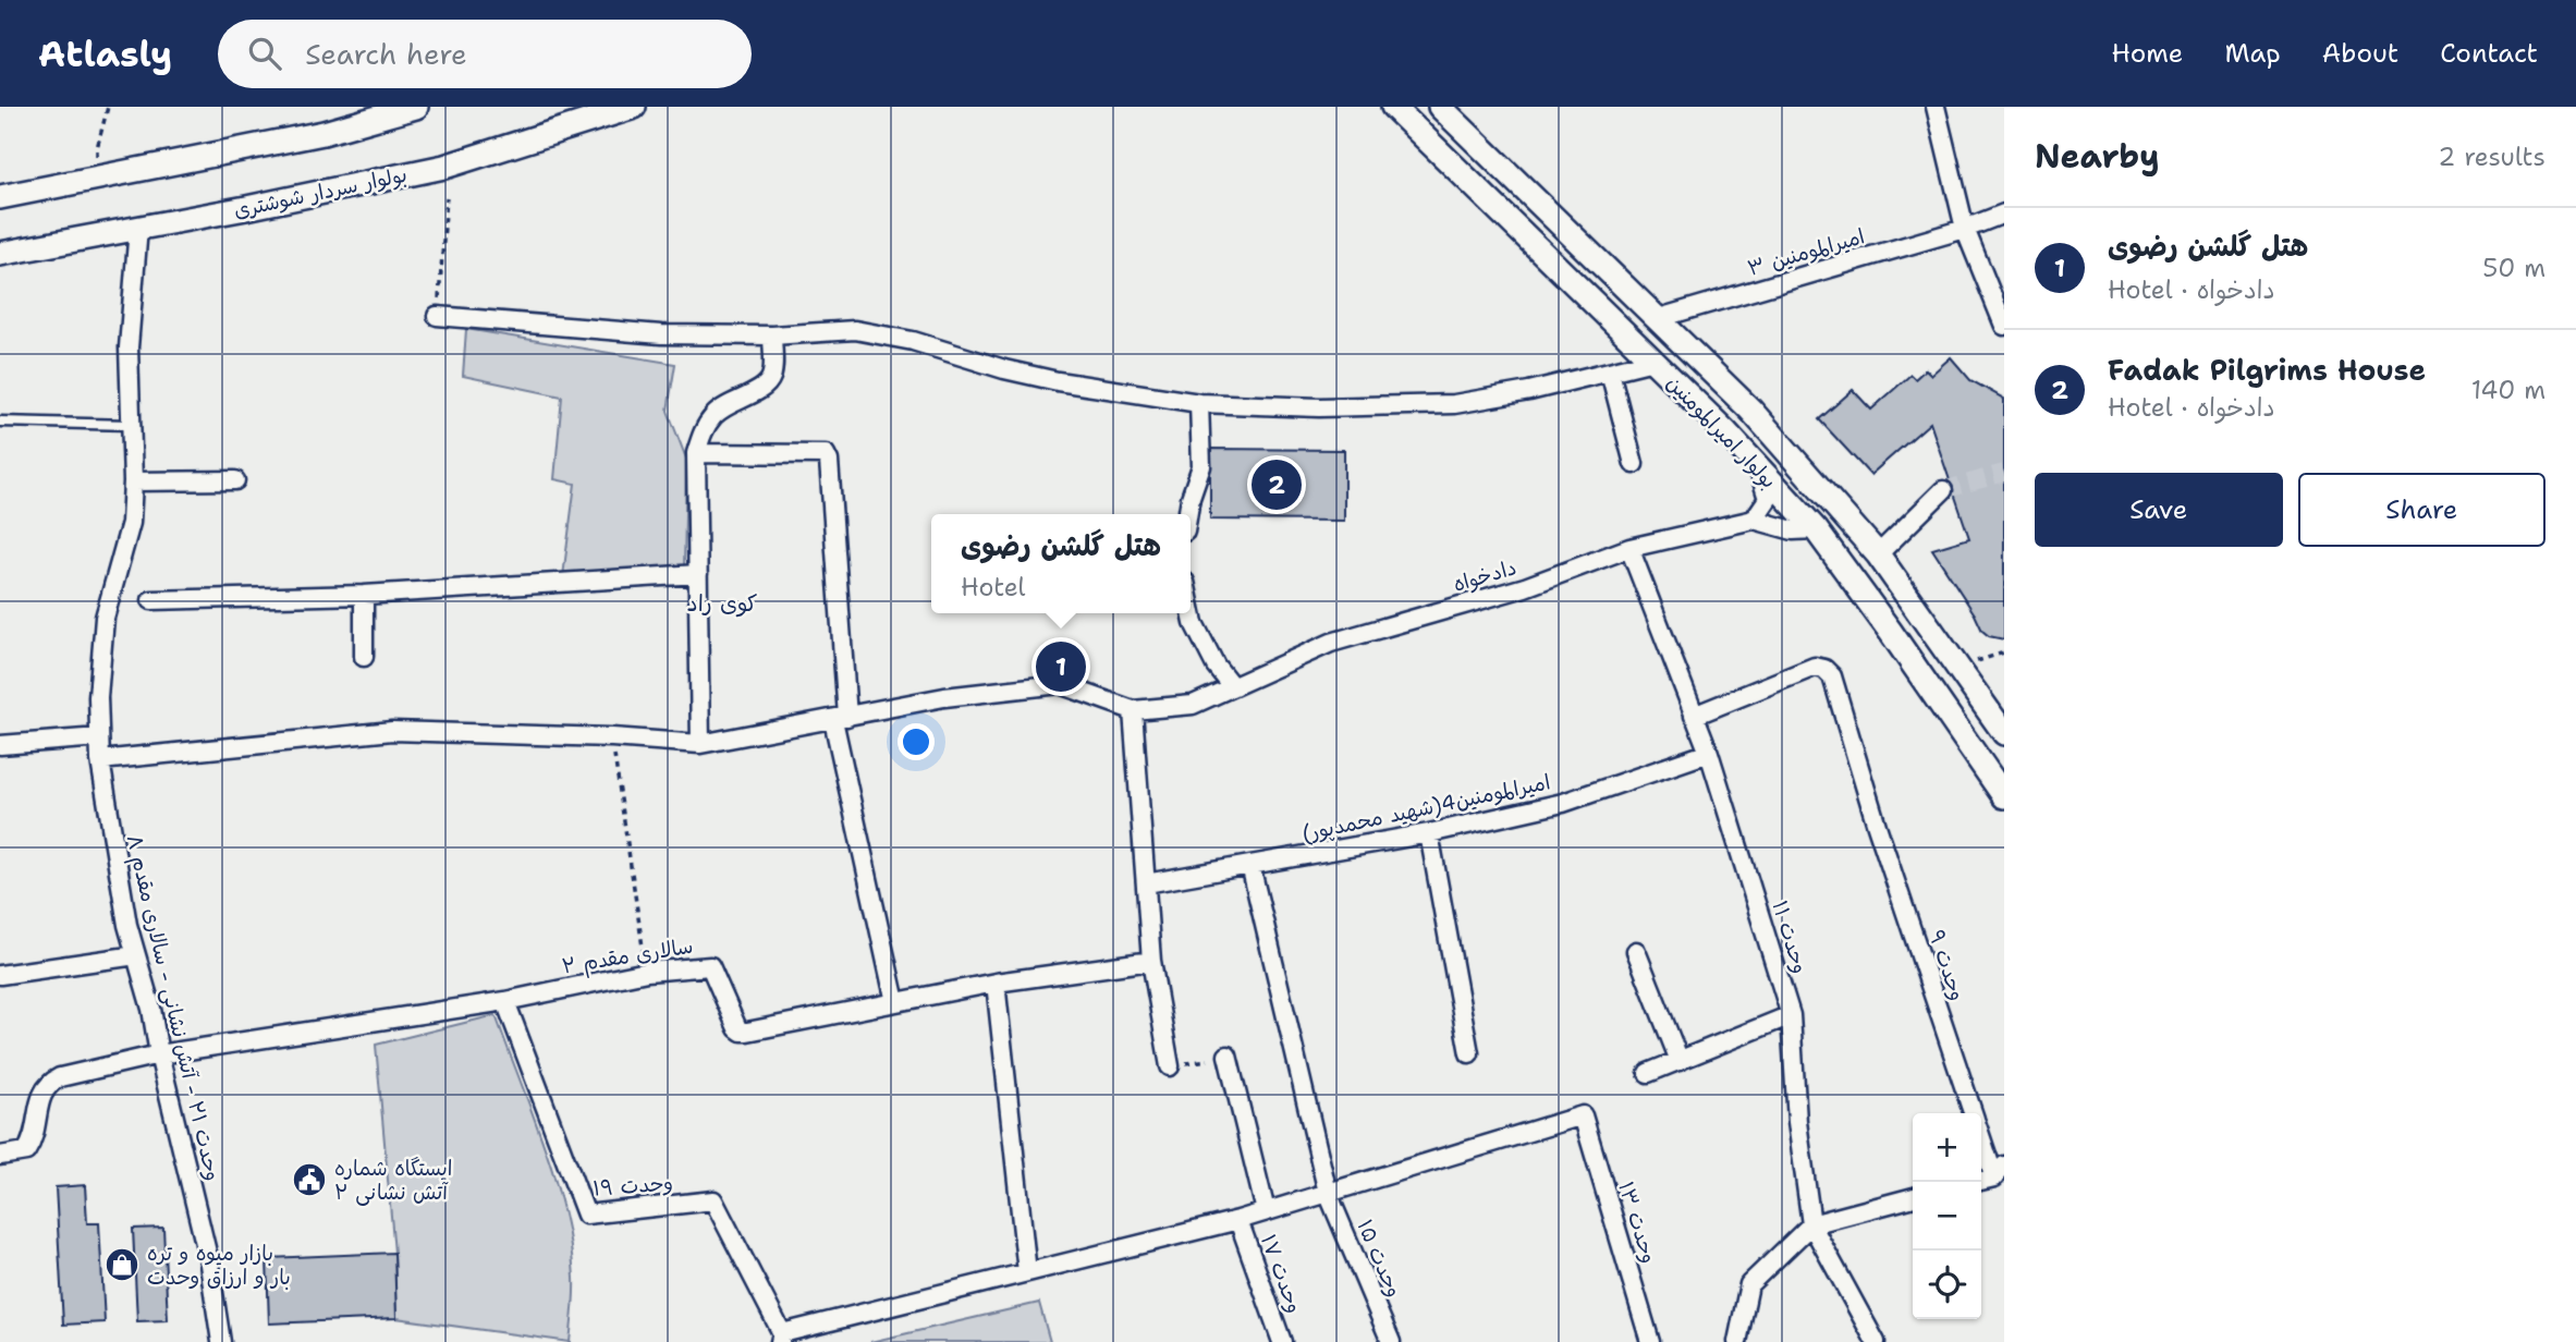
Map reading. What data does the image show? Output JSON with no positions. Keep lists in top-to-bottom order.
{
  "streets": {
    "street": [
      "بولوار سردار شوشتری",
      "امیرالمومنین ۳",
      "بولوار امیرالمومنین",
      "دادخواه",
      "امیرالمومنین4(شهید محمدپور)",
      "وحدت ۱۱",
      "سالاری مقدم ۲",
      "وحدت ۹",
      "وحدت ۲۱ - آتش نشانی - سالاری مقدم ۸",
      "وحدت ۱۹",
      "وحدت ۱۳",
      "وحدت ۱۵",
      "وحدت ۱۷"
    ]
  },
  "crossings": [
    ["بولوار سردار شوشتری", "وحدت ۲۱ - آتش نشانی - سالاری مقدم ۸"],
    ["امیرالمومنین ۳", "بولوار امیرالمومنین"],
    ["دادخواه", "وحدت ۱۱"],
    ["امیرالمومنین4(شهید محمدپور)", "وحدت ۱۱"],
    ["امیرالمومنین4(شهید محمدپور)", "وحدت ۱۵"],
    ["وحدت ۱۱", "وحدت ۹"],
    ["سالاری مقدم ۲", "وحدت ۲۱ - آتش نشانی - سالاری مقدم ۸"],
    ["سالاری مقدم ۲", "وحدت ۱۹"],
    ["وحدت ۱۳", "وحدت ۱۵"]
  ],
  "districts": ["کوی راد"],
  "places": {
    "public building": ["ایستگاه شماره ۲ آتش نشانی"],
    "shop": ["بازار میوه و تره بار و ارزاق وحدت"]
  },
  "page": {
    "header": "Atlasly",
    "search": "Search here",
    "nav": [
      "Home",
      "Map",
      "About",
      "Contact"
    ],
    "heading": ["Nearby", "2 results"],
    "list": [
      {
        "mark": "1",
        "name": "هتل گلشن رضوی",
        "note": "Hotel · دادخواه",
        "value": "50 m"
      },
      {
        "mark": "2",
        "name": "Fadak Pilgrims House",
        "note": "Hotel · دادخواه",
        "value": "140 m"
      }
    ],
    "buttons": ["Save", "Share"],
    "pins": ["2", "1"],
    "popup": ["هتل گلشن رضوی", "Hotel"],
    "map_buttons": ["+", "−"]
  }
}
